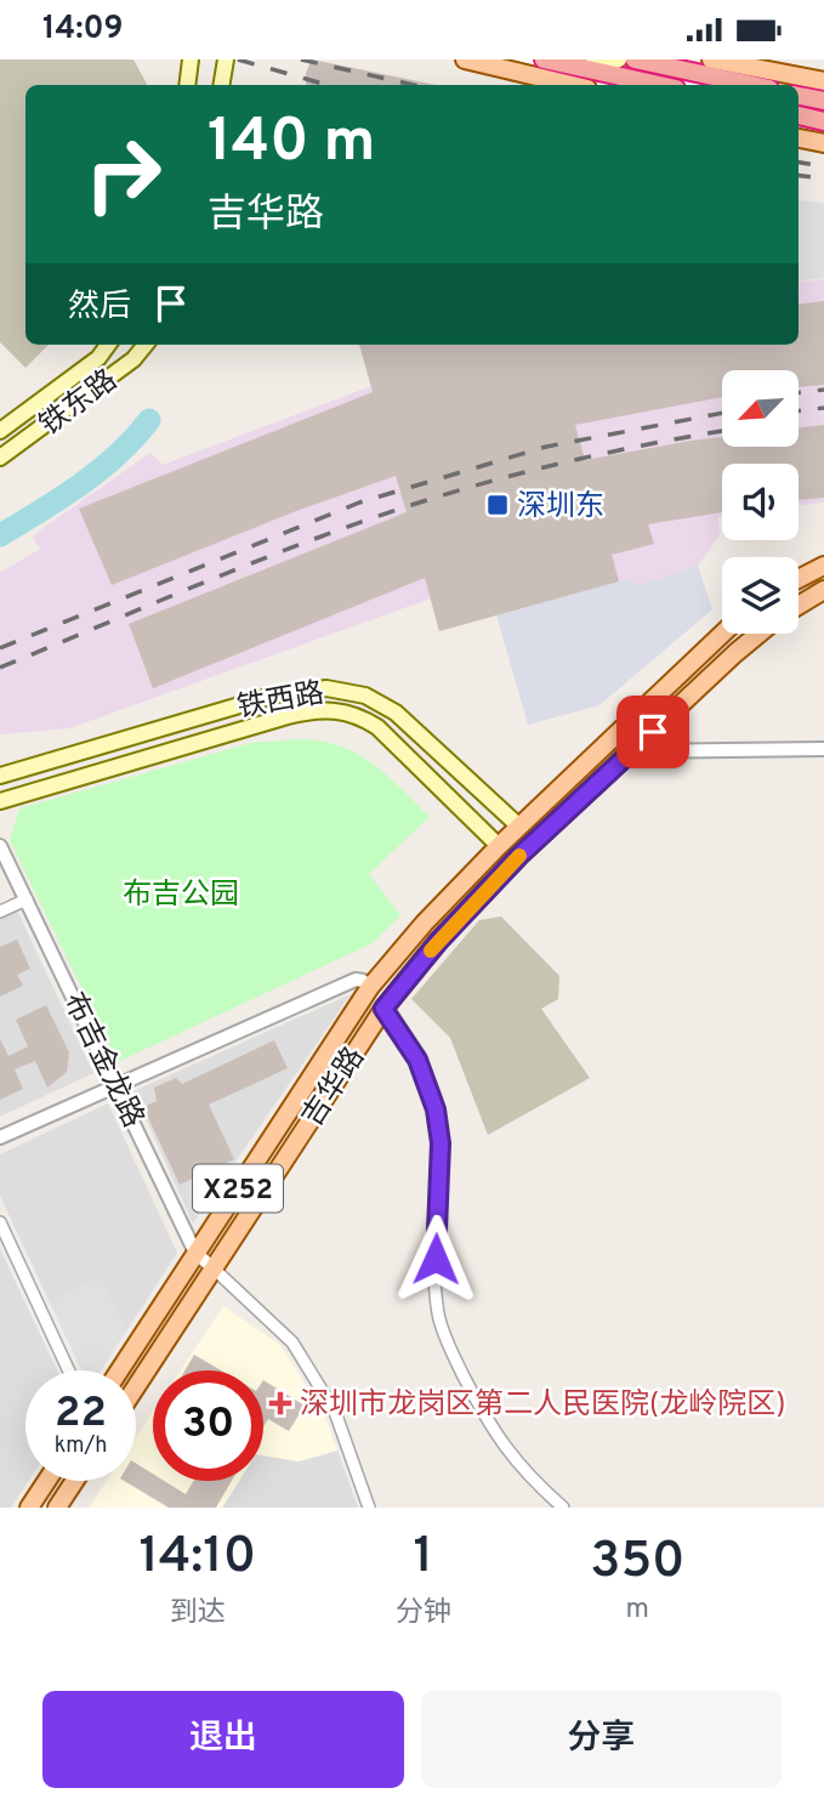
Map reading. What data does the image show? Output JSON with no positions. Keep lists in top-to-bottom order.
{
  "streets": {
    "main road": [
      "铁东路",
      "铁西路",
      "吉华路",
      "X252"
    ],
    "street": ["布吉金龙路"]
  },
  "crossings": [
    ["铁西路", "吉华路"],
    ["布吉金龙路", "吉华路"]
  ],
  "parks": ["布吉公园"],
  "places": {
    "transit": ["深圳东"],
    "health": ["深圳市龙岗区第二人民医院(龙岭院区)"]
  },
  "north": "bottom left",
  "page": {
    "status": "14:09",
    "turn": ["140 m", "吉华路"],
    "then": "然后",
    "speed": "22 km/h",
    "limit": "30",
    "eta": [
      "14:10",
      "到达",
      "1",
      "分钟",
      "350",
      "m"
    ],
    "buttons": ["退出", "分享"]
  }
}
